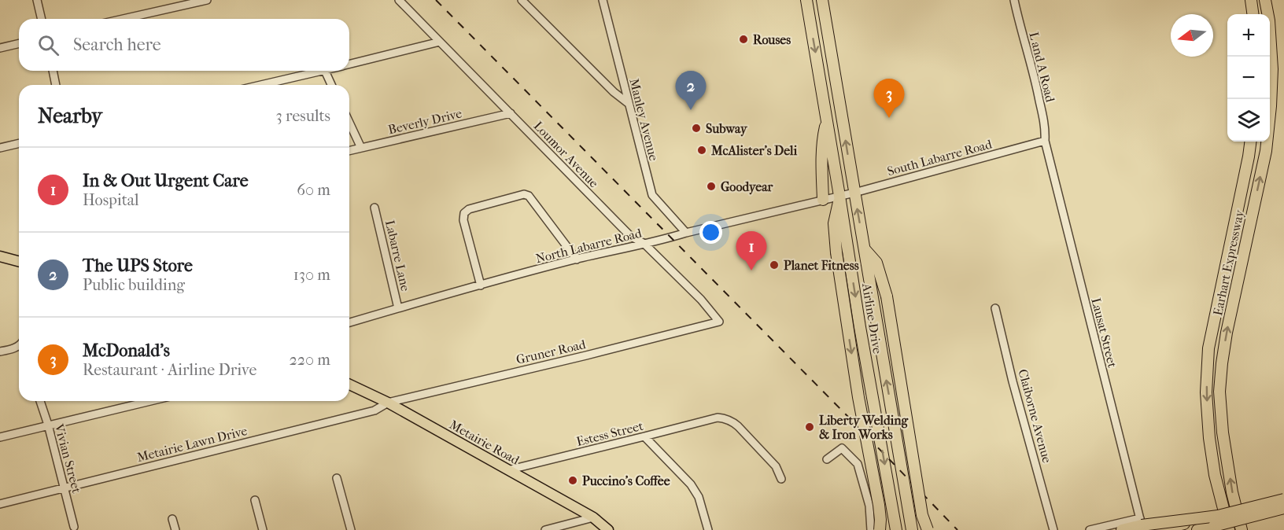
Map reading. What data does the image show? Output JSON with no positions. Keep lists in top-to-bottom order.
{
  "streets": {
    "highway": ["Earhart Expressway", "Airline Drive"],
    "main road": ["Metairie Road"],
    "street": [
      "L and A Road",
      "Manley Avenue",
      "Beverly Drive",
      "Loumor Avenue",
      "South Labarre Road",
      "North Labarre Road",
      "Labarre Lane",
      "Lausat Street",
      "Gruner Road",
      "Claiborne Avenue",
      "Estess Street",
      "Metairie Lawn Drive",
      "Vivian Street"
    ]
  },
  "crossings": [
    ["L and A Road", "South Labarre Road"],
    ["L and A Road", "Lausat Street"],
    ["Manley Avenue", "North Labarre Road"],
    ["Beverly Drive", "Loumor Avenue"],
    ["Loumor Avenue", "North Labarre Road"],
    ["Loumor Avenue", "Gruner Road"],
    ["South Labarre Road", "North Labarre Road"],
    ["South Labarre Road", "Airline Drive"],
    ["South Labarre Road", "Lausat Street"],
    ["North Labarre Road", "Labarre Lane"],
    ["North Labarre Road", "Airline Drive"],
    ["Gruner Road", "Metairie Road"],
    ["Gruner Road", "Metairie Lawn Drive"],
    ["Estess Street", "Metairie Road"],
    ["Metairie Road", "Metairie Lawn Drive"],
    ["Metairie Lawn Drive", "Vivian Street"]
  ],
  "places": [
    "Rouses",
    "Subway",
    "McAlister's Deli",
    "Goodyear",
    "Planet Fitness",
    "Liberty Welding & Iron Works",
    "Puccino's Coffee"
  ],
  "north": "left",
  "page": {
    "map_buttons": ["+", "−"],
    "search": "Search here",
    "pins": ["2", "3", "1"],
    "heading": ["Nearby", "3 results"],
    "list": [
      {
        "mark": "1",
        "name": "In & Out Urgent Care",
        "note": "Hospital",
        "value": "60 m"
      },
      {
        "mark": "2",
        "name": "The UPS Store",
        "note": "Public building",
        "value": "130 m"
      },
      {
        "mark": "3",
        "name": "McDonald's",
        "note": "Restaurant · Airline Drive",
        "value": "220 m"
      }
    ]
  }
}
